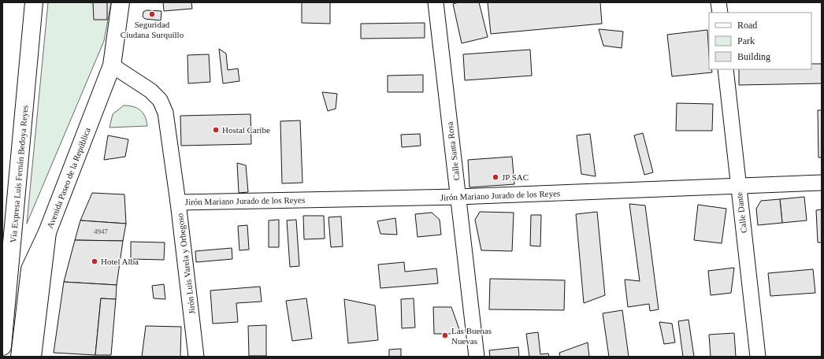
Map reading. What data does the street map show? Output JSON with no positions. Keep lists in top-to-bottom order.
{
  "streets": {
    "main road": ["Vía Expresa Luis Fernán Bedoya Reyes", "Avenida Paseo de la República"],
    "street": [
      "Calle Santa Rosa",
      "Jirón Mariano Jurado de los Reyes",
      "Calle Dante",
      "Jirón Luis Varela y Orbegoso"
    ]
  },
  "crossings": [
    ["Calle Santa Rosa", "Jirón Mariano Jurado de los Reyes"],
    ["Avenida Paseo de la República", "Jirón Luis Varela y Orbegoso"],
    ["Jirón Mariano Jurado de los Reyes", "Calle Dante"],
    ["Jirón Mariano Jurado de los Reyes", "Jirón Luis Varela y Orbegoso"]
  ],
  "places": [
    "Seguridad Ciudana Surquillo",
    "Hostal Caribe",
    "JP SAC",
    "Hotel Alba",
    "Las Buenas Nuevas"
  ],
  "house_numbers": ["4947"],
  "legend": ["Road", "Park", "Building"]
}
